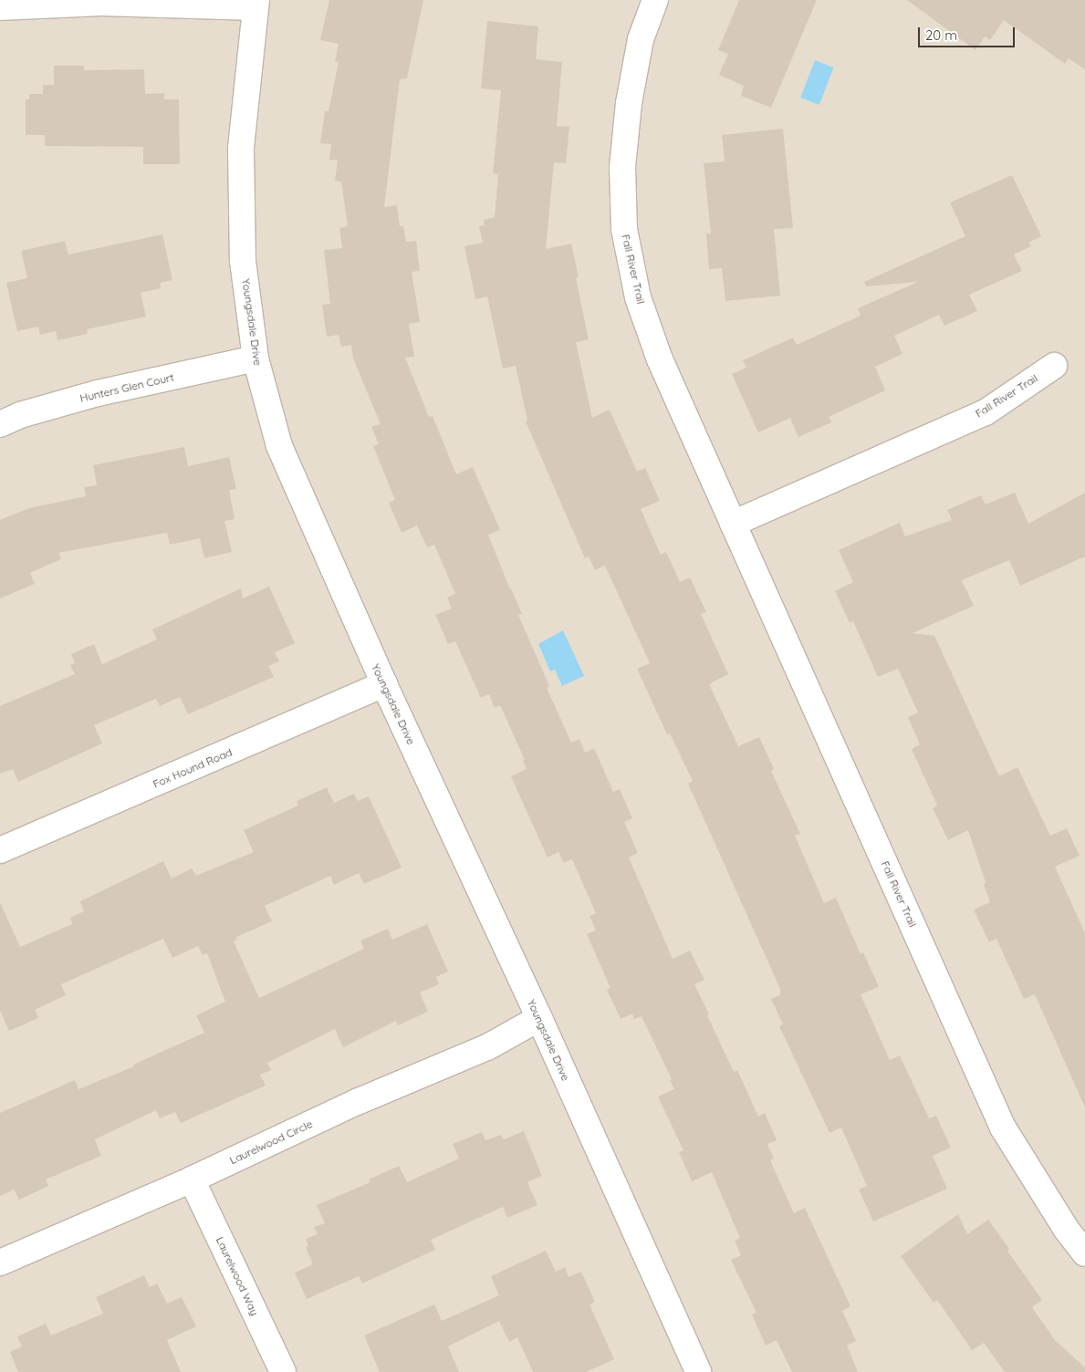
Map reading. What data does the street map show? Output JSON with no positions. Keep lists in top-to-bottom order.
{
  "streets": {
    "street": [
      "Fall River Trail",
      "Youngsdale Drive",
      "Hunters Glen Court",
      "Fox Hound Road",
      "Laurelwood Circle",
      "Laurelwood Way"
    ]
  },
  "crossings": [
    ["Youngsdale Drive", "Hunters Glen Court"],
    ["Youngsdale Drive", "Fox Hound Road"],
    ["Youngsdale Drive", "Laurelwood Circle"],
    ["Laurelwood Circle", "Laurelwood Way"]
  ],
  "scale_bar": "20 m"
}
